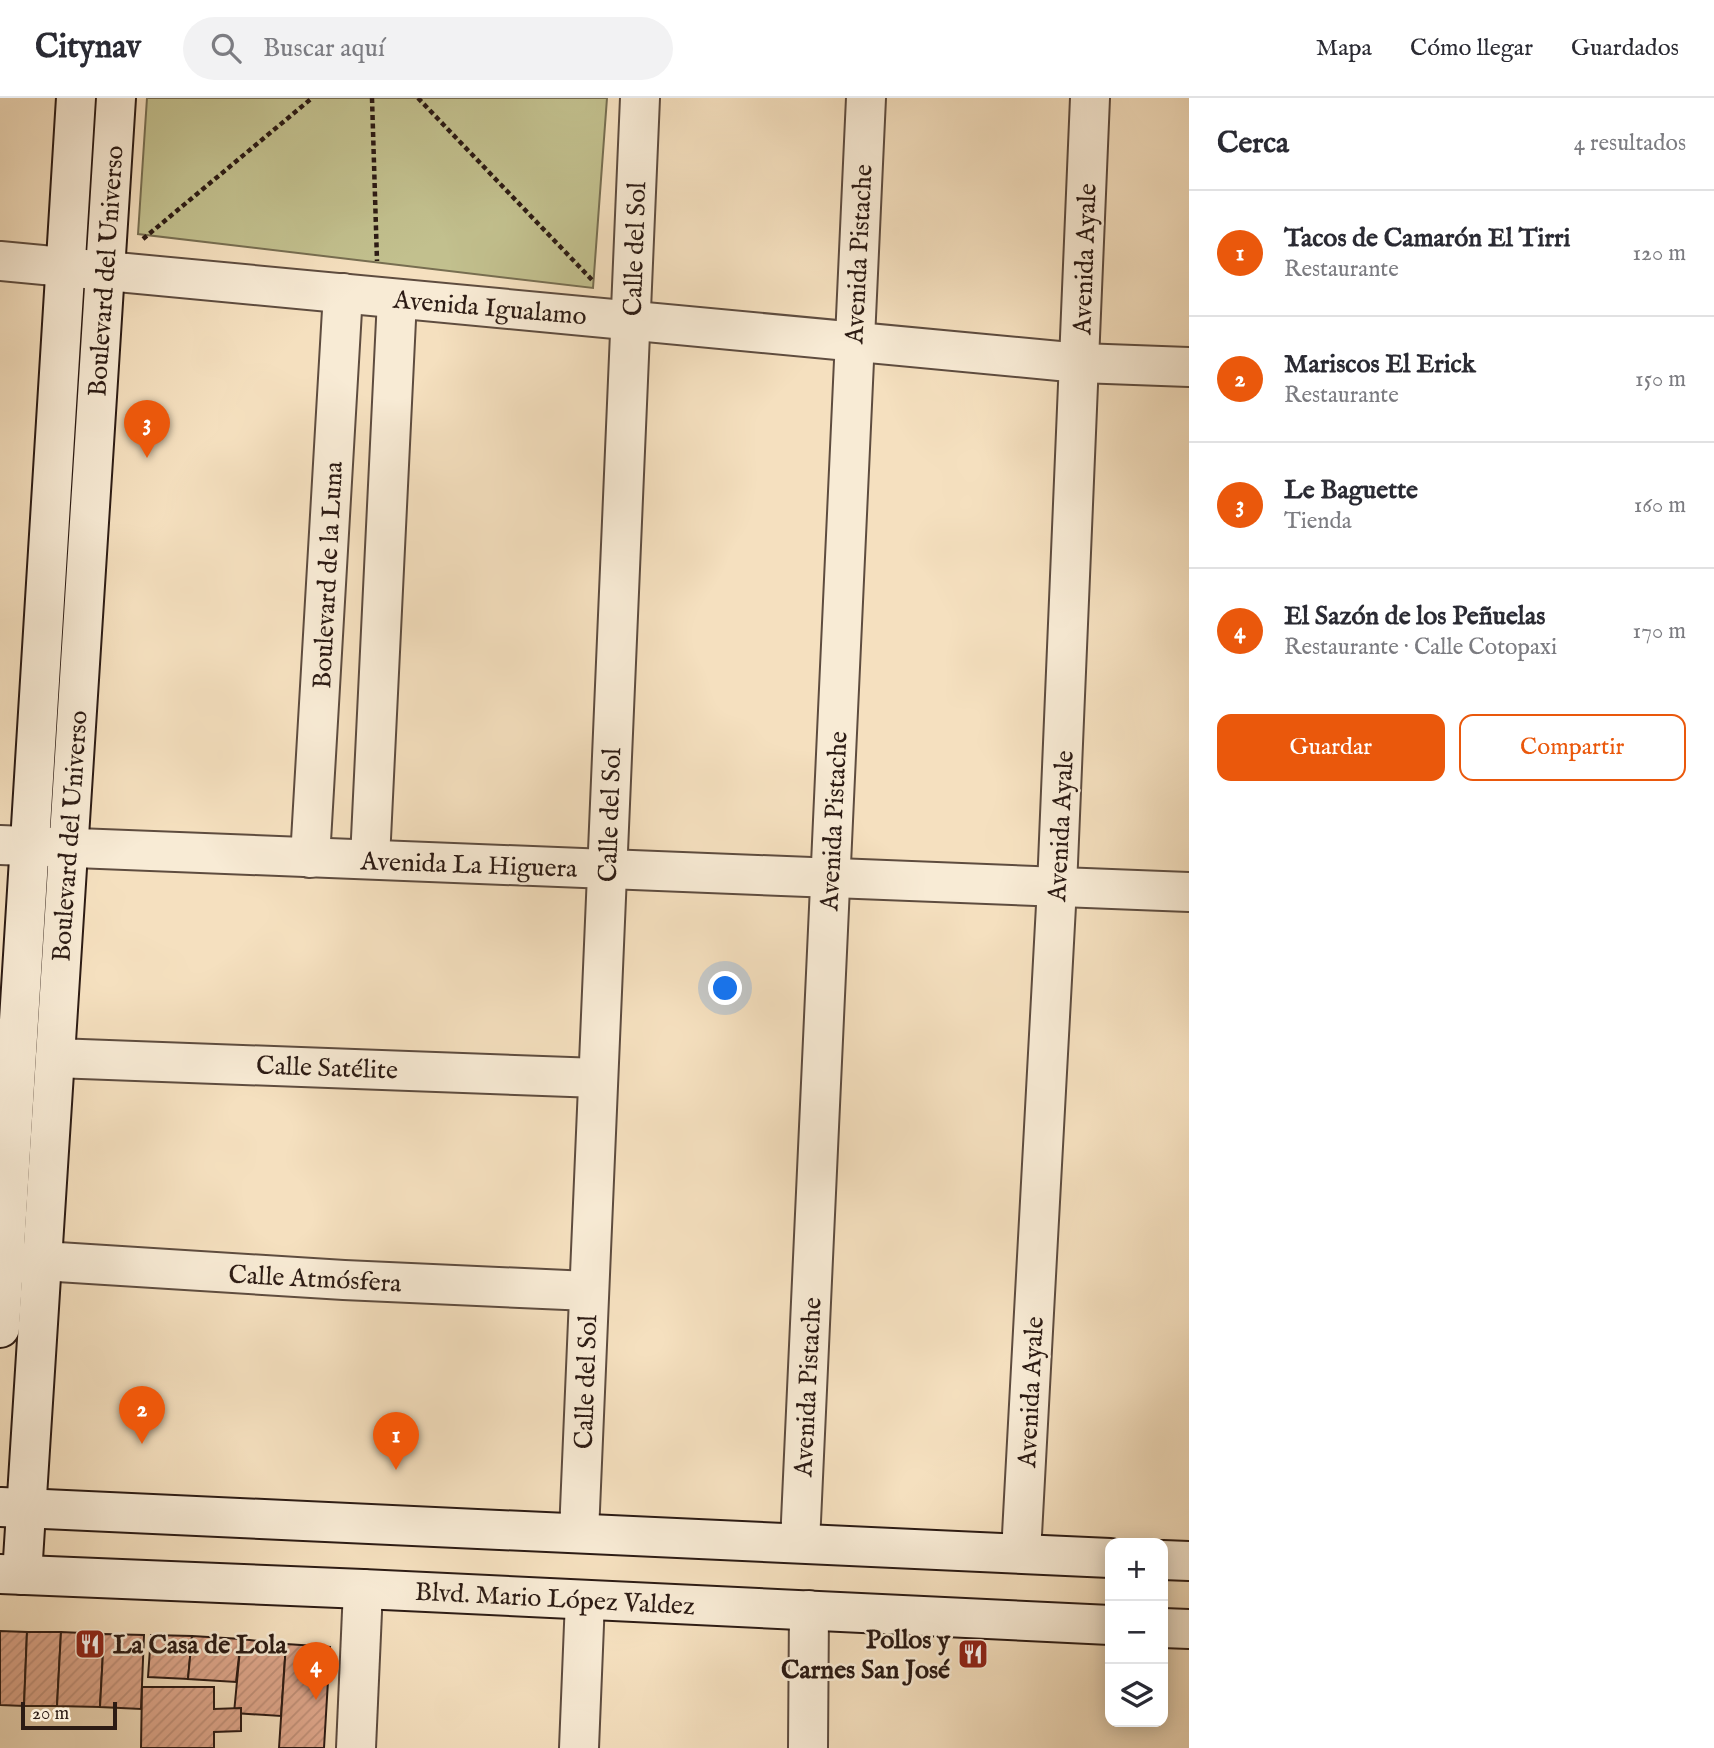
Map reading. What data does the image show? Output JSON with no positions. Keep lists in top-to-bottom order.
{
  "streets": {
    "street": [
      "Calle del Sol",
      "Avenida Pistache",
      "Avenida Ayale",
      "Boulevard del Universo",
      "Avenida Igualamo",
      "Boulevard de la Luna",
      "Avenida La Higuera",
      "Calle Satélite",
      "Calle Atmósfera",
      "Blvd. Mario López Valdez"
    ]
  },
  "crossings": [
    ["Calle del Sol", "Avenida Igualamo"],
    ["Calle del Sol", "Avenida La Higuera"],
    ["Calle del Sol", "Calle Satélite"],
    ["Calle del Sol", "Calle Atmósfera"],
    ["Avenida Pistache", "Avenida Igualamo"],
    ["Avenida Pistache", "Avenida La Higuera"],
    ["Avenida Ayale", "Avenida Igualamo"],
    ["Avenida Ayale", "Avenida La Higuera"],
    ["Boulevard del Universo", "Avenida Igualamo"],
    ["Boulevard del Universo", "Avenida La Higuera"],
    ["Boulevard del Universo", "Calle Satélite"],
    ["Boulevard del Universo", "Calle Atmósfera"],
    ["Boulevard del Universo", "Blvd. Mario López Valdez"],
    ["Avenida Igualamo", "Boulevard de la Luna"],
    ["Boulevard de la Luna", "Avenida La Higuera"]
  ],
  "places": {
    "restaurant": ["La Casa de Lola", "Pollos y Carnes San José"]
  },
  "scale_bar": "20 m",
  "page": {
    "header": "Citynav",
    "search": "Buscar aquí",
    "nav": ["Mapa", "Cómo llegar", "Guardados"],
    "heading": ["Cerca", "4 resultados"],
    "list": [
      {
        "mark": "1",
        "name": "Tacos de Camarón El Tirri",
        "note": "Restaurante",
        "value": "120 m"
      },
      {
        "mark": "2",
        "name": "Mariscos El Erick",
        "note": "Restaurante",
        "value": "150 m"
      },
      {
        "mark": "3",
        "name": "Le Baguette",
        "note": "Tienda",
        "value": "160 m"
      },
      {
        "mark": "4",
        "name": "El Sazón de los Peñuelas",
        "note": "Restaurante · Calle Cotopaxi",
        "value": "170 m"
      }
    ],
    "pins": [
      "3",
      "2",
      "1",
      "4"
    ],
    "buttons": ["Guardar", "Compartir"],
    "map_buttons": ["+", "−"],
    "scale": "20 m"
  }
}
